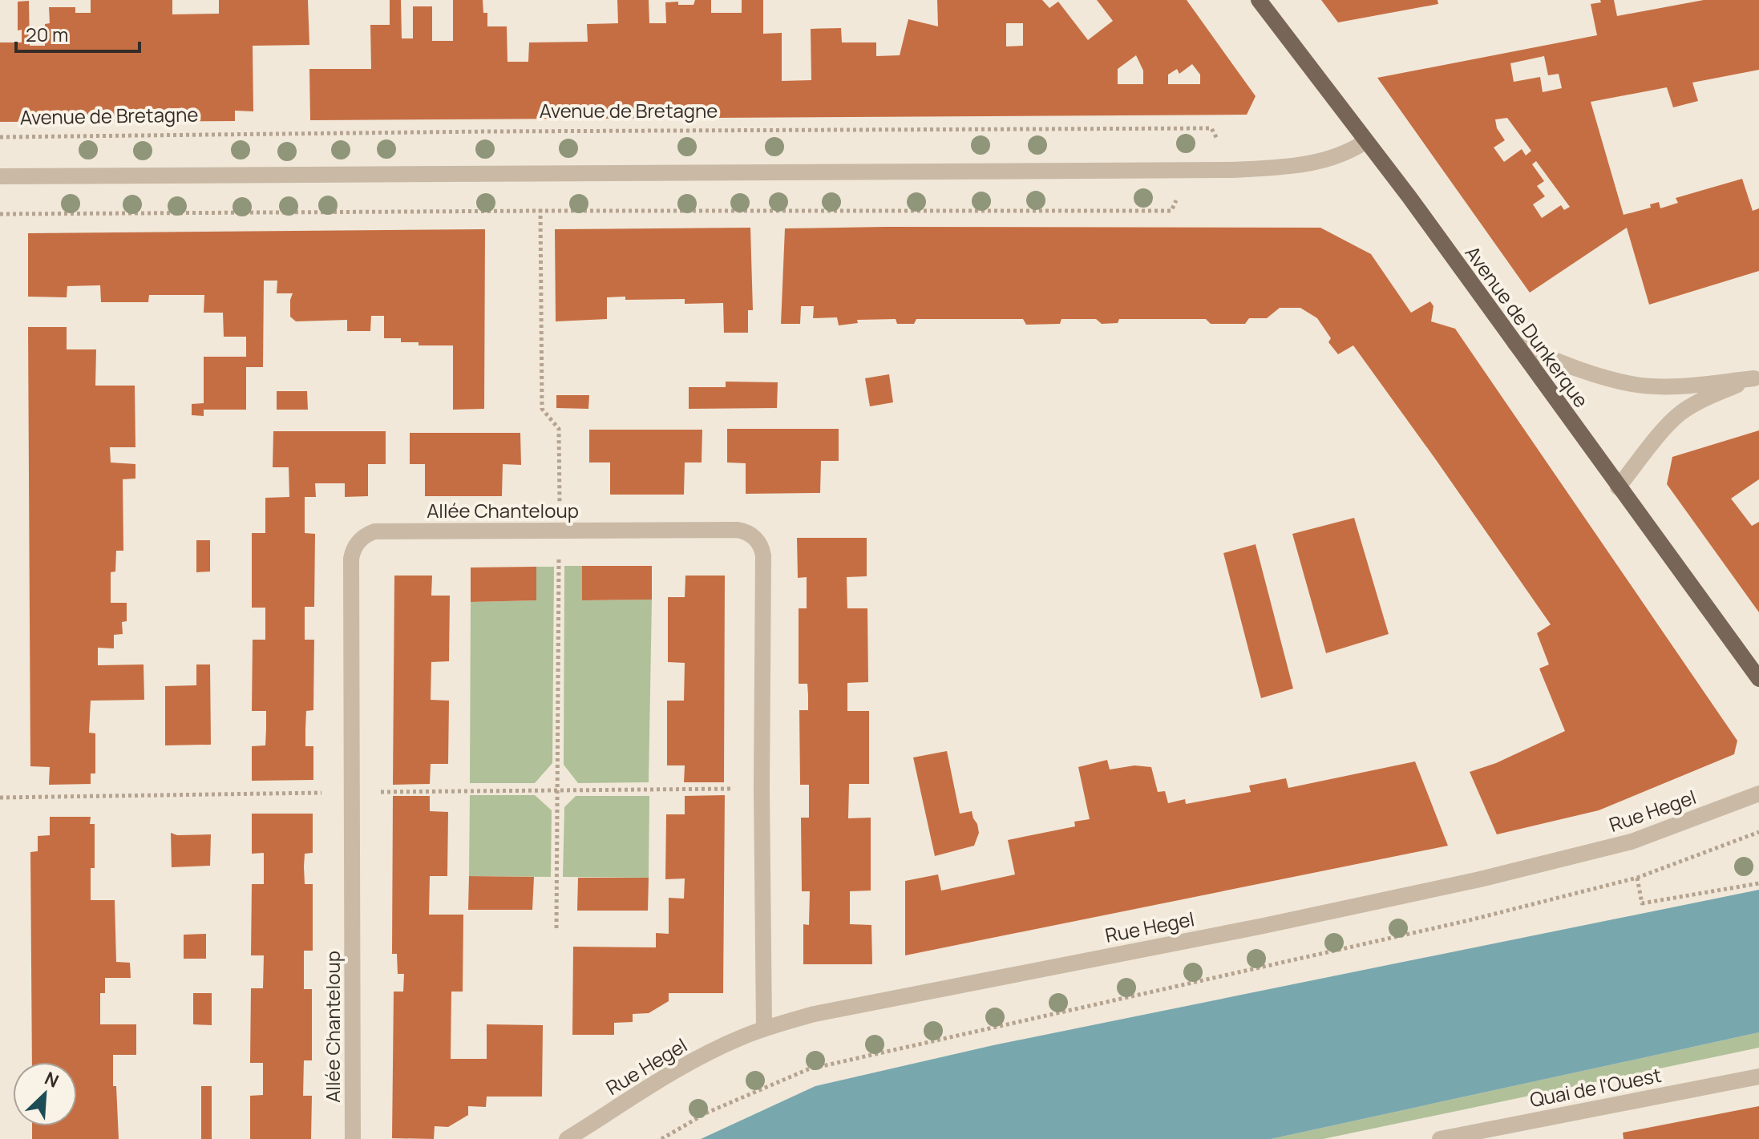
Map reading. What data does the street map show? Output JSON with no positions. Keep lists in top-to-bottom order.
{
  "streets": {
    "main road": ["Avenue de Dunkerque"],
    "street": ["Allée Chanteloup", "Rue Hegel", "Quai de l'Ouest"],
    "path": ["Avenue de Bretagne"]
  },
  "crossings": [
    ["Allée Chanteloup", "Rue Hegel"]
  ],
  "scale_bar": "20 m",
  "north": "top right"
}
